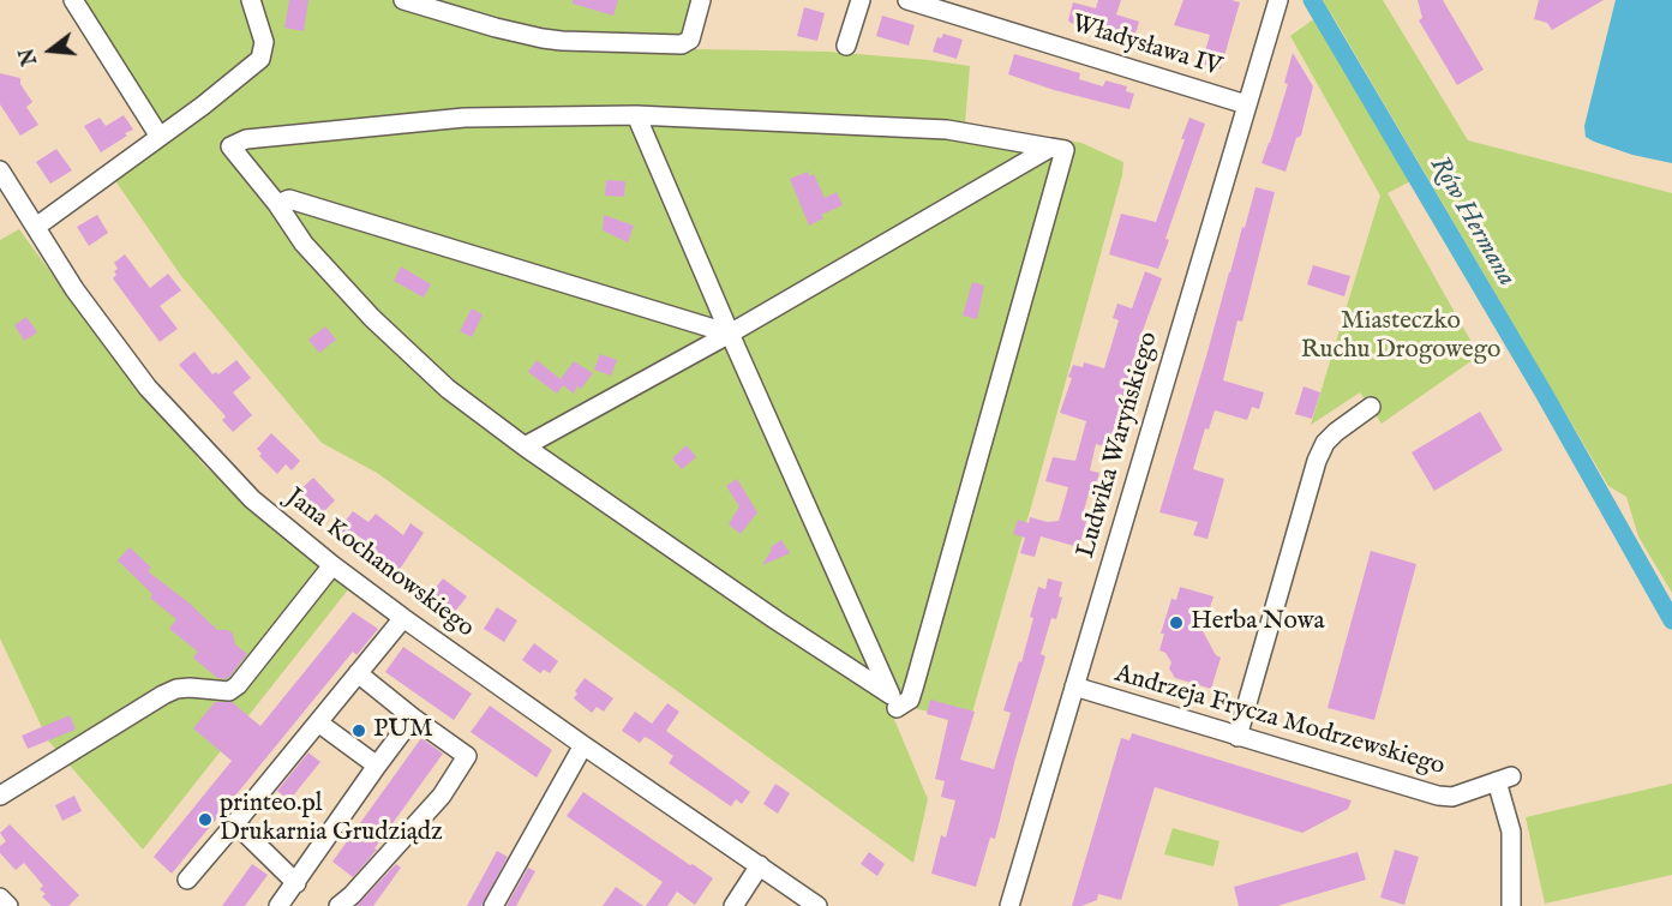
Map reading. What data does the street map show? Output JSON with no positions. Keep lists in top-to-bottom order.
{
  "streets": {
    "street": [
      "Władysława IV",
      "Ludwika Waryńskiego",
      "Jana Kochanowskiego",
      "Andrzeja Frycza Modrzewskiego"
    ]
  },
  "crossings": [
    ["Władysława IV", "Ludwika Waryńskiego"],
    ["Ludwika Waryńskiego", "Andrzeja Frycza Modrzewskiego"]
  ],
  "water": ["Rów Hermana"],
  "parks": ["Miasteczko Ruchu Drogowego"],
  "places": ["Herba Nowa", "PUM", "printeo.pl Drukarnia Grudziądz"],
  "north": "left"
}
